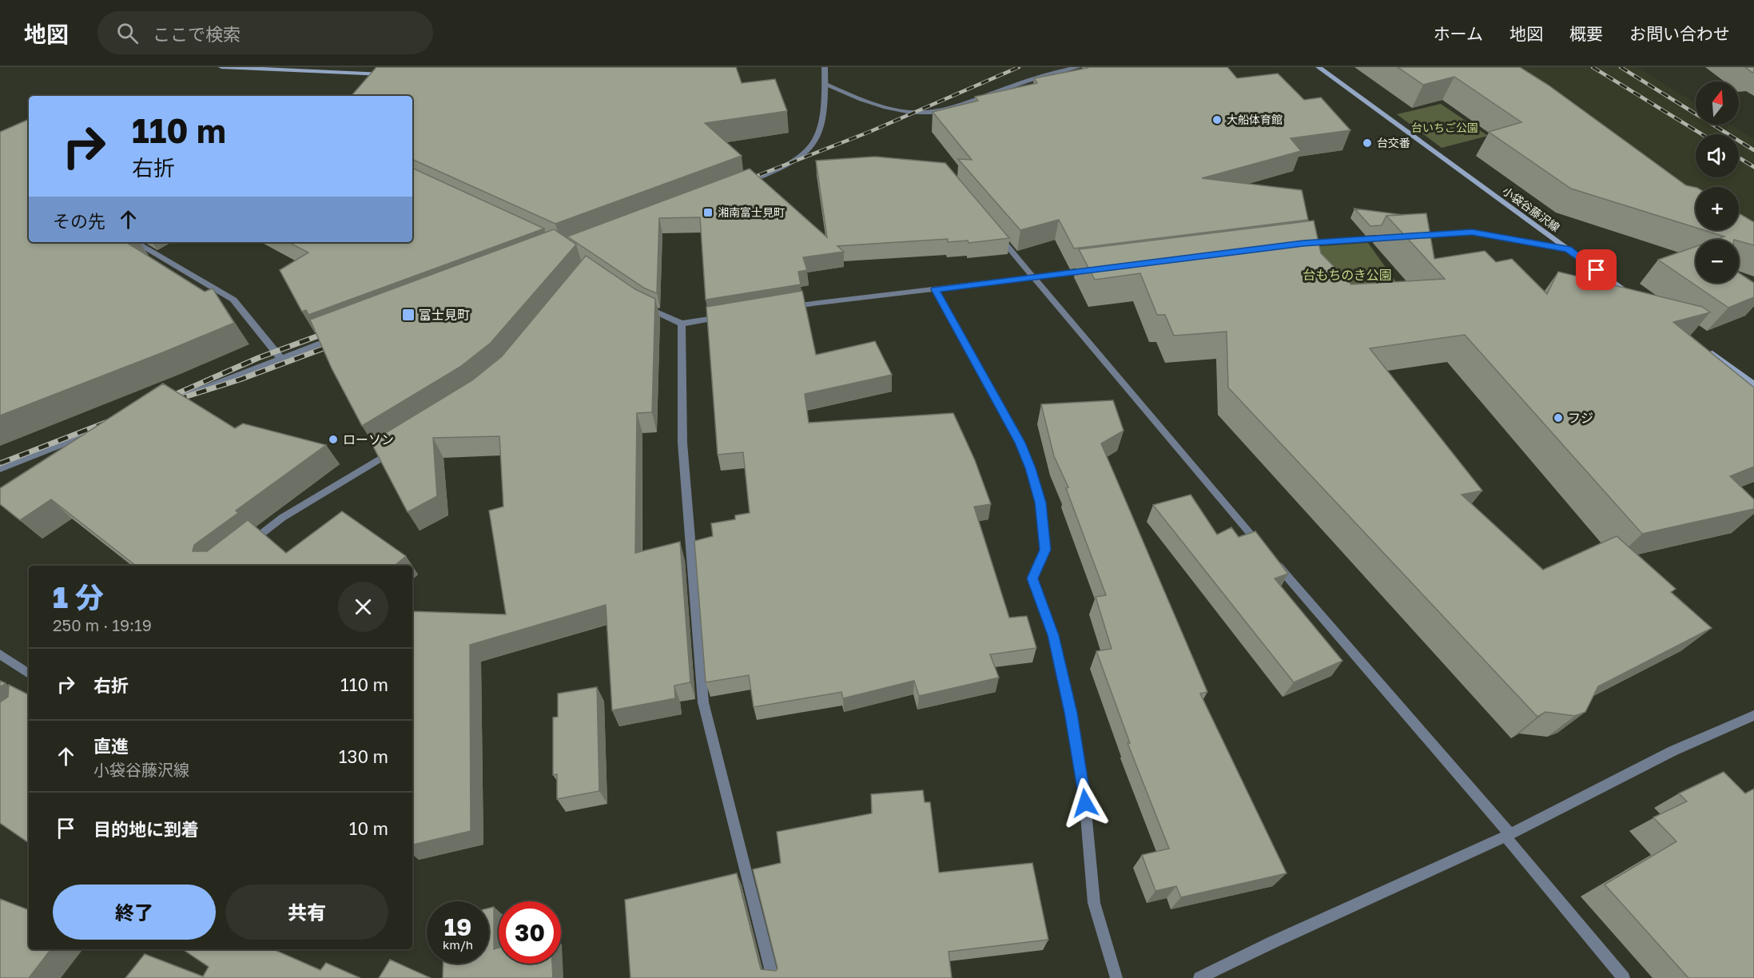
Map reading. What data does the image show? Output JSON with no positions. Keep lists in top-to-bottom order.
{
  "streets": {
    "main road": ["小袋谷藤沢線"]
  },
  "parks": ["台いちご公園", "台もちのき公園"],
  "places": {
    "other": [
      "大船体育館",
      "台交番",
      "フジ",
      "ローソン"
    ],
    "transit": ["湘南富士見町", "富士見町"]
  },
  "north": "top",
  "page": {
    "header": "地図",
    "search": "ここで検索",
    "nav": [
      "ホーム",
      "地図",
      "概要",
      "お問い合わせ"
    ],
    "map_buttons": ["+", "−"],
    "turn": ["110 m", "右折"],
    "then": "その先",
    "heading": ["1 分", "250 m · 19:19"],
    "list": [
      {
        "name": "右折",
        "value": "110 m"
      },
      {
        "name": "直進",
        "note": "小袋谷藤沢線",
        "value": "130 m"
      },
      {
        "name": "目的地に到着",
        "value": "10 m"
      }
    ],
    "buttons": ["終了", "共有"],
    "speed": "19 km/h",
    "limit": "30"
  }
}
